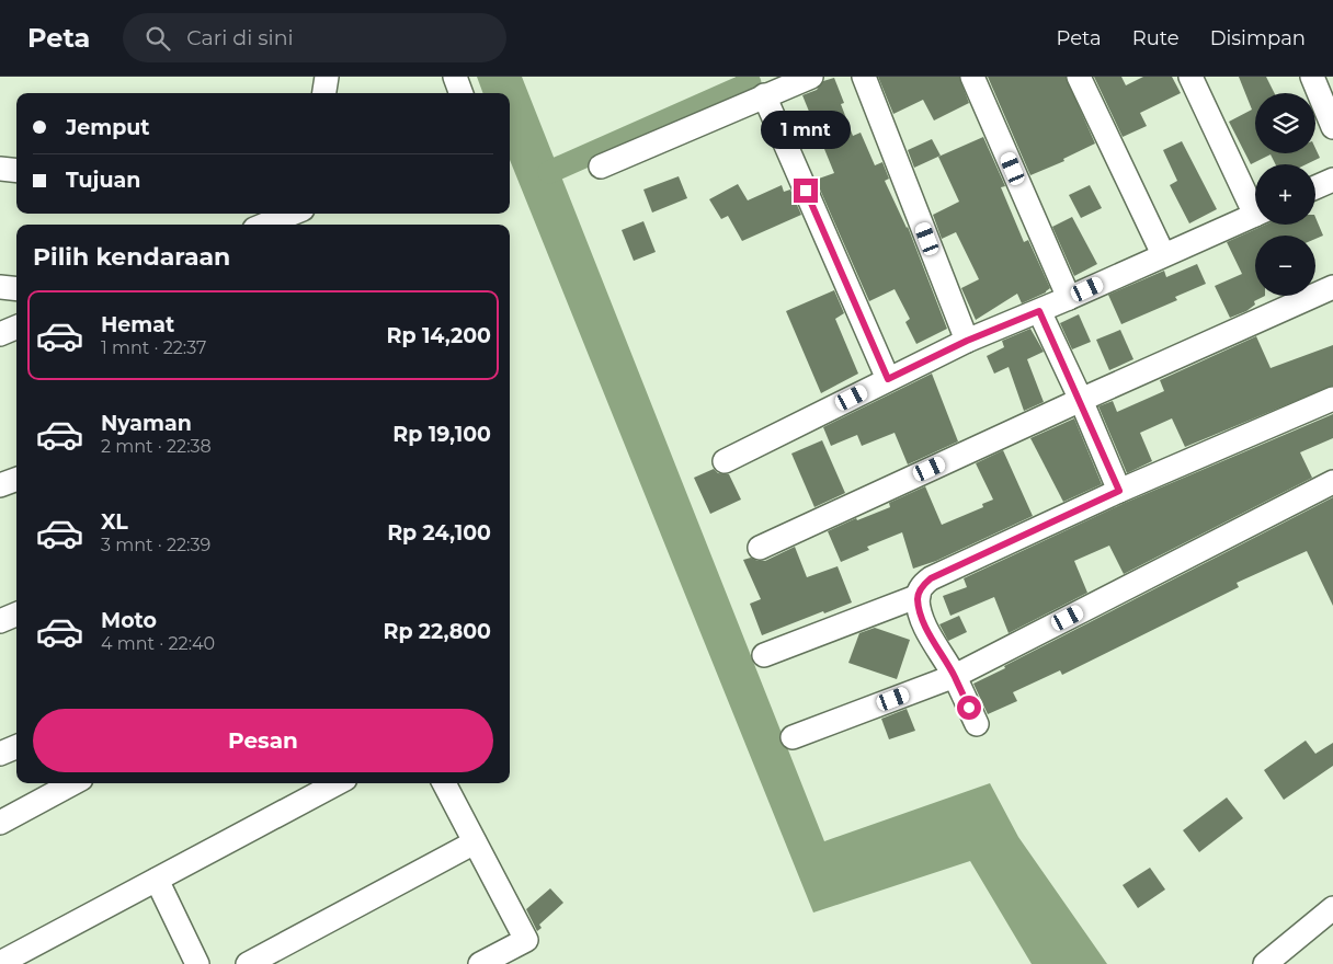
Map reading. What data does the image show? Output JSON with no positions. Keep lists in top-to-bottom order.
{
  "page": {
    "header": "Peta",
    "search": "Cari di sini",
    "nav": ["Peta", "Rute", "Disimpan"],
    "map_buttons": ["+", "−"],
    "banner": ["Jemput", "Tujuan"],
    "bubble": "1 mnt",
    "heading": "Pilih kendaraan",
    "list": [
      {
        "name": "Hemat",
        "note": "1 mnt · 22:37",
        "value": "Rp 14,200"
      },
      {
        "name": "Nyaman",
        "note": "2 mnt · 22:38",
        "value": "Rp 19,100"
      },
      {
        "name": "XL",
        "note": "3 mnt · 22:39",
        "value": "Rp 24,100"
      },
      {
        "name": "Moto",
        "note": "4 mnt · 22:40",
        "value": "Rp 22,800"
      }
    ],
    "buttons": "Pesan"
  }
}
